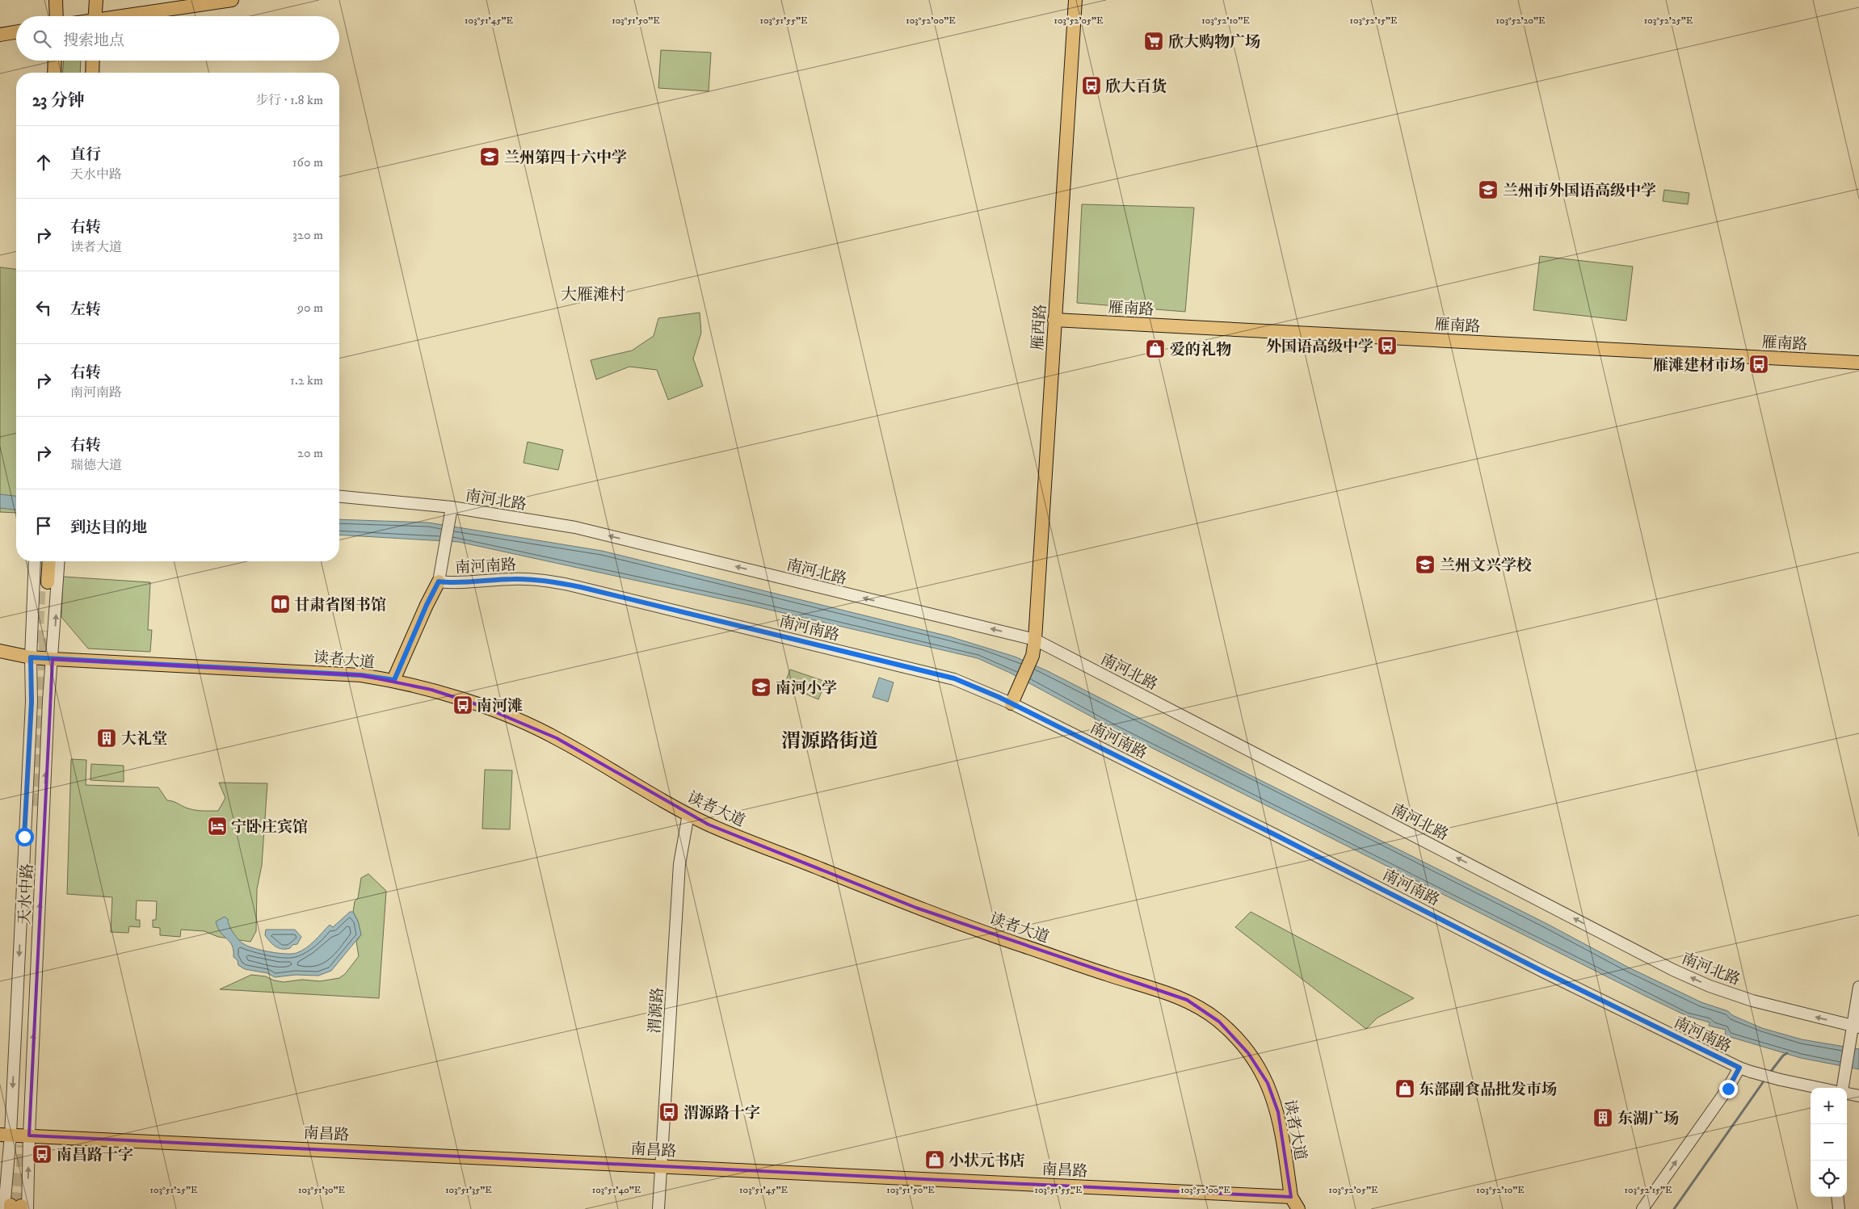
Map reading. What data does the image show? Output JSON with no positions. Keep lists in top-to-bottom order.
{
  "streets": {
    "main road": [
      "雁南路",
      "雁西路",
      "读者大道",
      "南昌路"
    ],
    "street": [
      "南河北路",
      "南河南路",
      "天水中路",
      "渭源路"
    ]
  },
  "crossings": [
    ["雁南路", "雁西路"],
    ["雁西路", "南河北路"],
    ["雁西路", "南河南路"],
    ["读者大道", "天水中路"],
    ["读者大道", "渭源路"],
    ["读者大道", "南昌路"],
    ["天水中路", "南昌路"],
    ["渭源路", "南昌路"]
  ],
  "one_way": ["南河北路"],
  "districts": ["大雁滩村", "渭源路街道"],
  "places": {
    "supermarket": ["欣大购物广场"],
    "bus stop": [
      "欣大百货",
      "外国语高级中学",
      "雁滩建材市场",
      "南河滩",
      "渭源路十字",
      "南昌路十字"
    ],
    "school or university": [
      "兰州第四十六中学",
      "兰州市外国语高级中学",
      "兰州文兴学校",
      "南河小学"
    ],
    "shop": ["爱的礼物", "东部副食品批发市场", "小状元书店"],
    "library": ["甘肃省图书馆"],
    "building": ["大礼堂", "东湖广场"],
    "hotel": ["宁卧庄宾馆"]
  },
  "page": {
    "search": "搜索地点",
    "heading": ["23 分钟", "步行 · 1.8 km"],
    "list": [
      ["直行", "天水中路", "160 m"],
      ["右转", "读者大道", "320 m"],
      ["左转", "90 m"],
      ["右转", "南河南路", "1.2 km"],
      ["右转", "瑞德大道", "20 m"],
      "到达目的地"
    ],
    "map_buttons": ["+", "−"]
  },
  "coordinates": [
    "103°51'45\"E",
    "103°51'50\"E",
    "103°51'55\"E",
    "103°52'00\"E",
    "103°52'05\"E",
    "103°52'10\"E",
    "103°52'15\"E",
    "103°52'20\"E",
    "103°52'25\"E",
    "103°51'25\"E",
    "103°51'30\"E",
    "103°51'35\"E",
    "103°51'40\"E"
  ]
}
